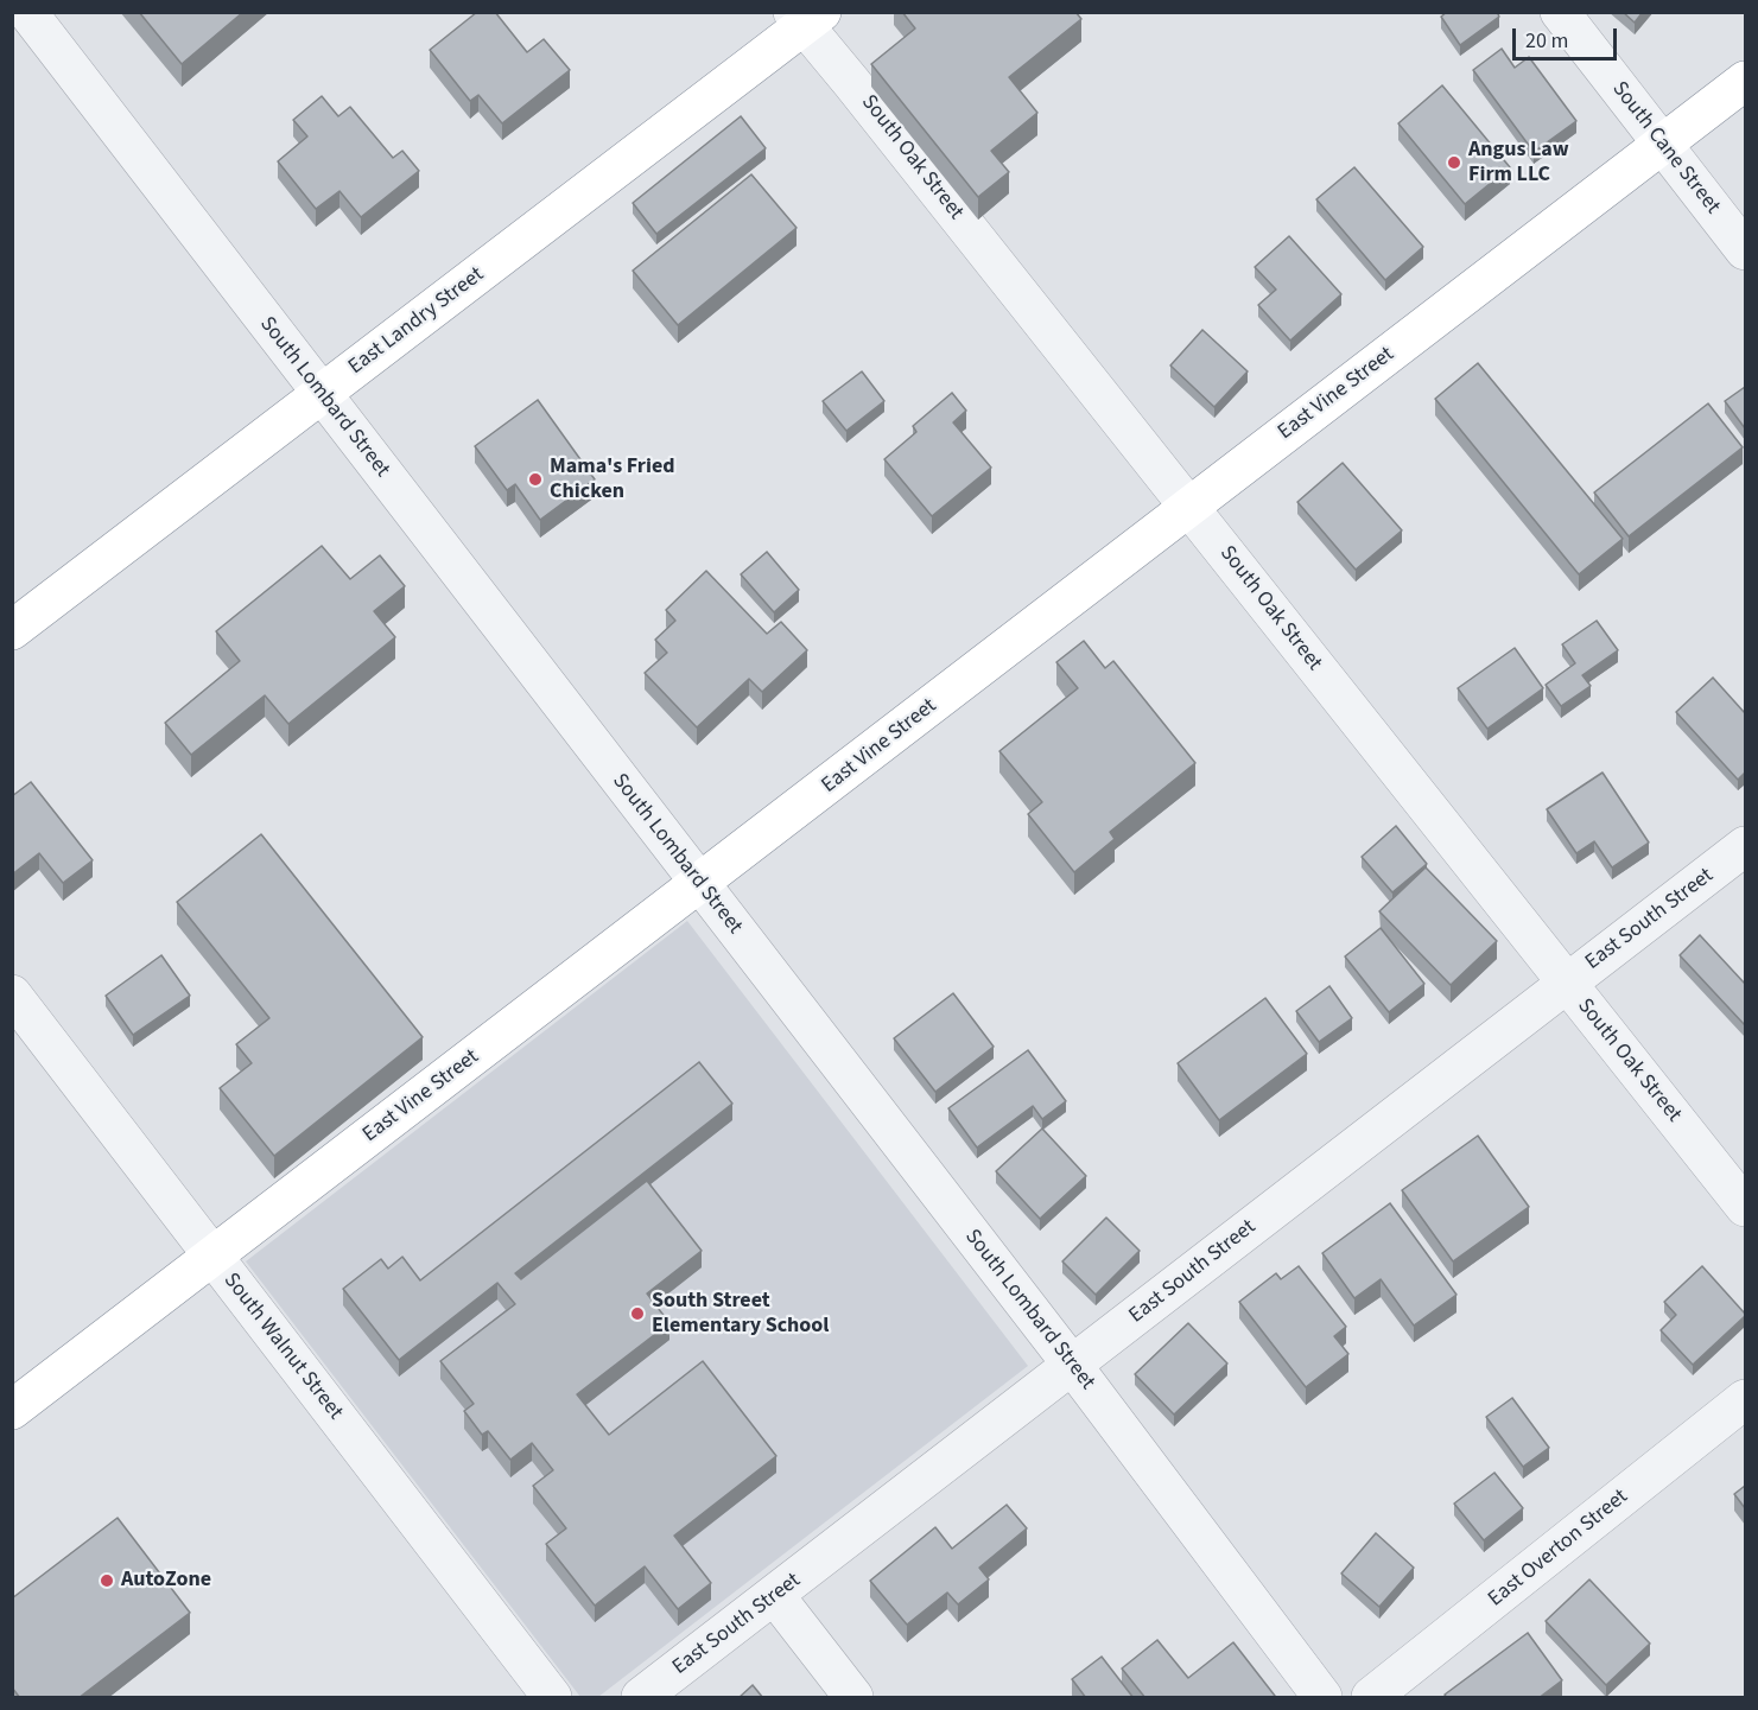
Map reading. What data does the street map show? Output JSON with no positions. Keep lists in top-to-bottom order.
{
  "streets": {
    "highway": ["East Landry Street", "East Vine Street"],
    "street": [
      "South Cane Street",
      "South Oak Street",
      "South Lombard Street",
      "East South Street",
      "South Walnut Street",
      "East Overton Street"
    ]
  },
  "crossings": [
    ["South Cane Street", "East Vine Street"],
    ["South Oak Street", "East Landry Street"],
    ["South Oak Street", "East Vine Street"],
    ["South Oak Street", "East South Street"],
    ["East Landry Street", "South Lombard Street"],
    ["East Vine Street", "South Lombard Street"],
    ["East Vine Street", "South Walnut Street"],
    ["South Lombard Street", "East South Street"]
  ],
  "places": [
    "Angus Law Firm LLC",
    "Mama's Fried Chicken",
    "South Street Elementary School",
    "AutoZone"
  ],
  "scale_bar": "20 m"
}
